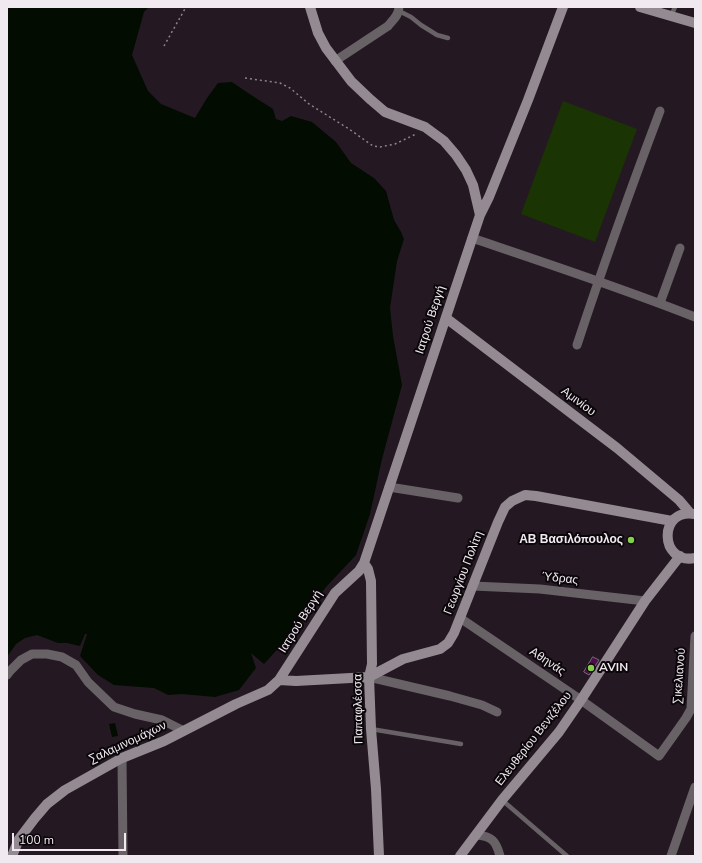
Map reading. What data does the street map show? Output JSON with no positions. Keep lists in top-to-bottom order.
{
  "streets": {
    "main road": [
      "Ιατρού Βεργή",
      "Αμινίου",
      "Γεωργίου Πολίτη",
      "Παπαφλέσσα",
      "Ελευθερίου Βενιζέλου",
      "Σαλαμινομάχων"
    ],
    "street": ["Ύδρας", "Αθηνάς", "Σικελιανού"]
  },
  "crossings": [
    ["Ιατρού Βεργή", "Αμινίου"],
    ["Ιατρού Βεργή", "Γεωργίου Πολίτη"],
    ["Ιατρού Βεργή", "Παπαφλέσσα"],
    ["Ιατρού Βεργή", "Σαλαμινομάχων"],
    ["Γεωργίου Πολίτη", "Ύδρας"],
    ["Γεωργίου Πολίτη", "Αθηνάς"],
    ["Γεωργίου Πολίτη", "Παπαφλέσσα"],
    ["Γεωργίου Πολίτη", "Σαλαμινομάχων"],
    ["Ύδρας", "Ελευθερίου Βενιζέλου"],
    ["Αθηνάς", "Σικελιανού"],
    ["Αθηνάς", "Ελευθερίου Βενιζέλου"]
  ],
  "places": ["ΑΒ Βασιλόπουλος", "AVIN"],
  "scale_bar": "100 m"
}
